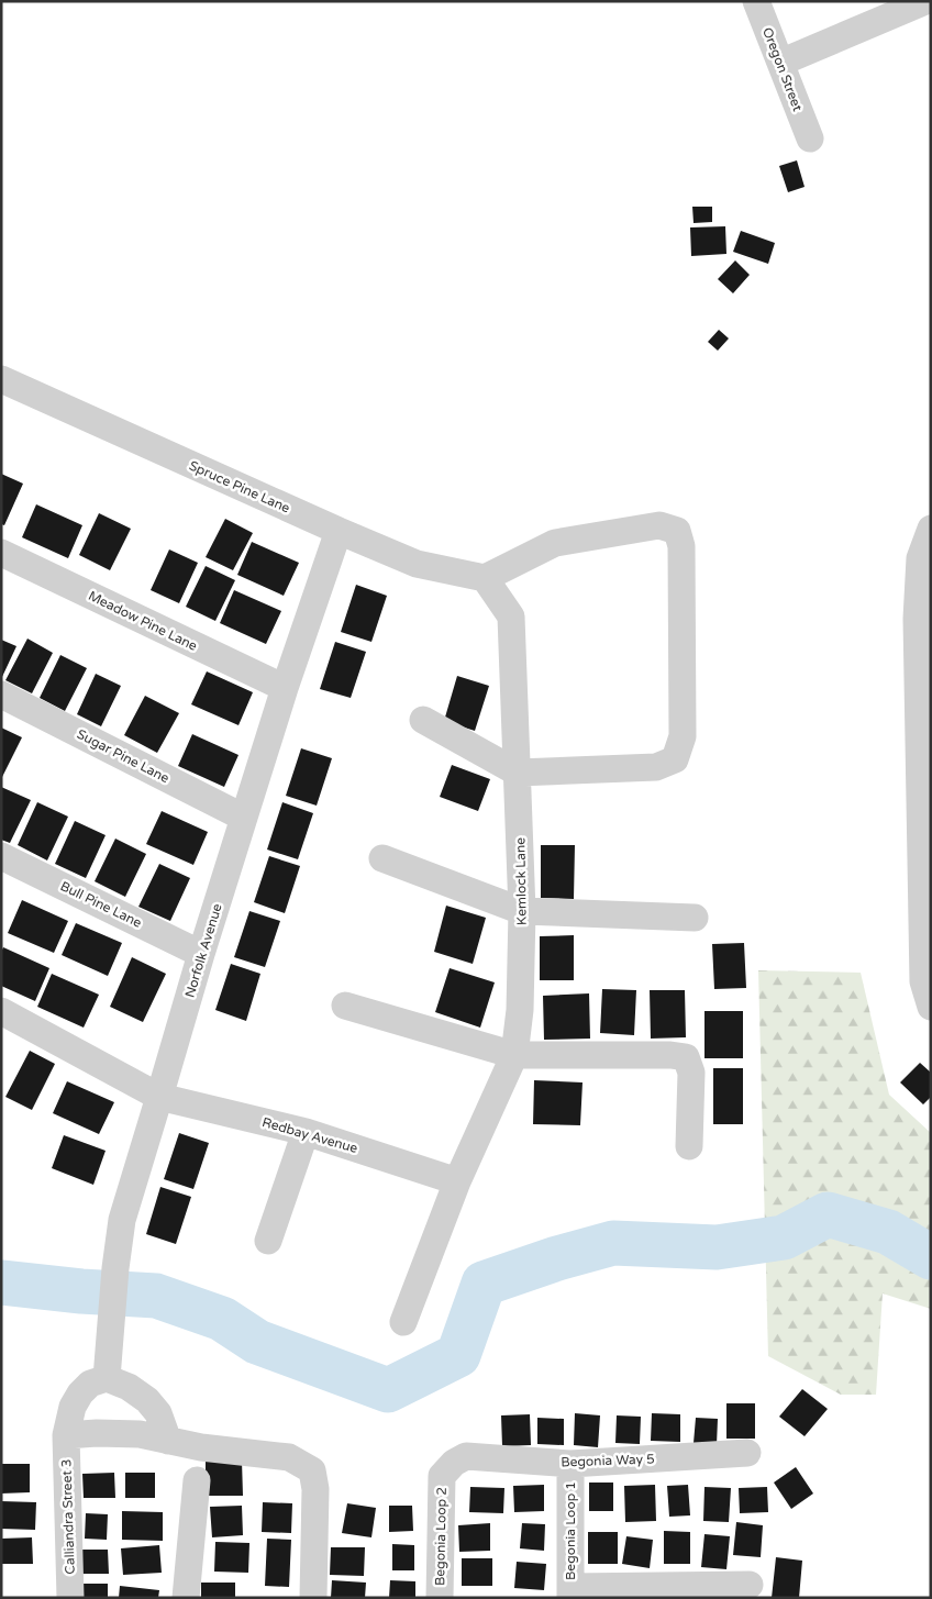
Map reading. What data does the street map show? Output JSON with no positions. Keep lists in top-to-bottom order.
{
  "streets": {
    "street": [
      "Oregon Street",
      "Spruce Pine Lane",
      "Meadow Pine Lane",
      "Sugar Pine Lane",
      "Kemlock Lane",
      "Bull Pine Lane",
      "Norfolk Avenue",
      "Redbay Avenue",
      "Begonia Way 5",
      "Calliandra Street 3",
      "Begonia Loop 1",
      "Begonia Loop 2"
    ]
  },
  "crossings": [
    ["Spruce Pine Lane", "Kemlock Lane"],
    ["Spruce Pine Lane", "Norfolk Avenue"],
    ["Meadow Pine Lane", "Norfolk Avenue"],
    ["Sugar Pine Lane", "Norfolk Avenue"],
    ["Kemlock Lane", "Redbay Avenue"],
    ["Bull Pine Lane", "Norfolk Avenue"],
    ["Norfolk Avenue", "Redbay Avenue"],
    ["Begonia Way 5", "Begonia Loop 1"],
    ["Begonia Way 5", "Begonia Loop 2"]
  ]
}
